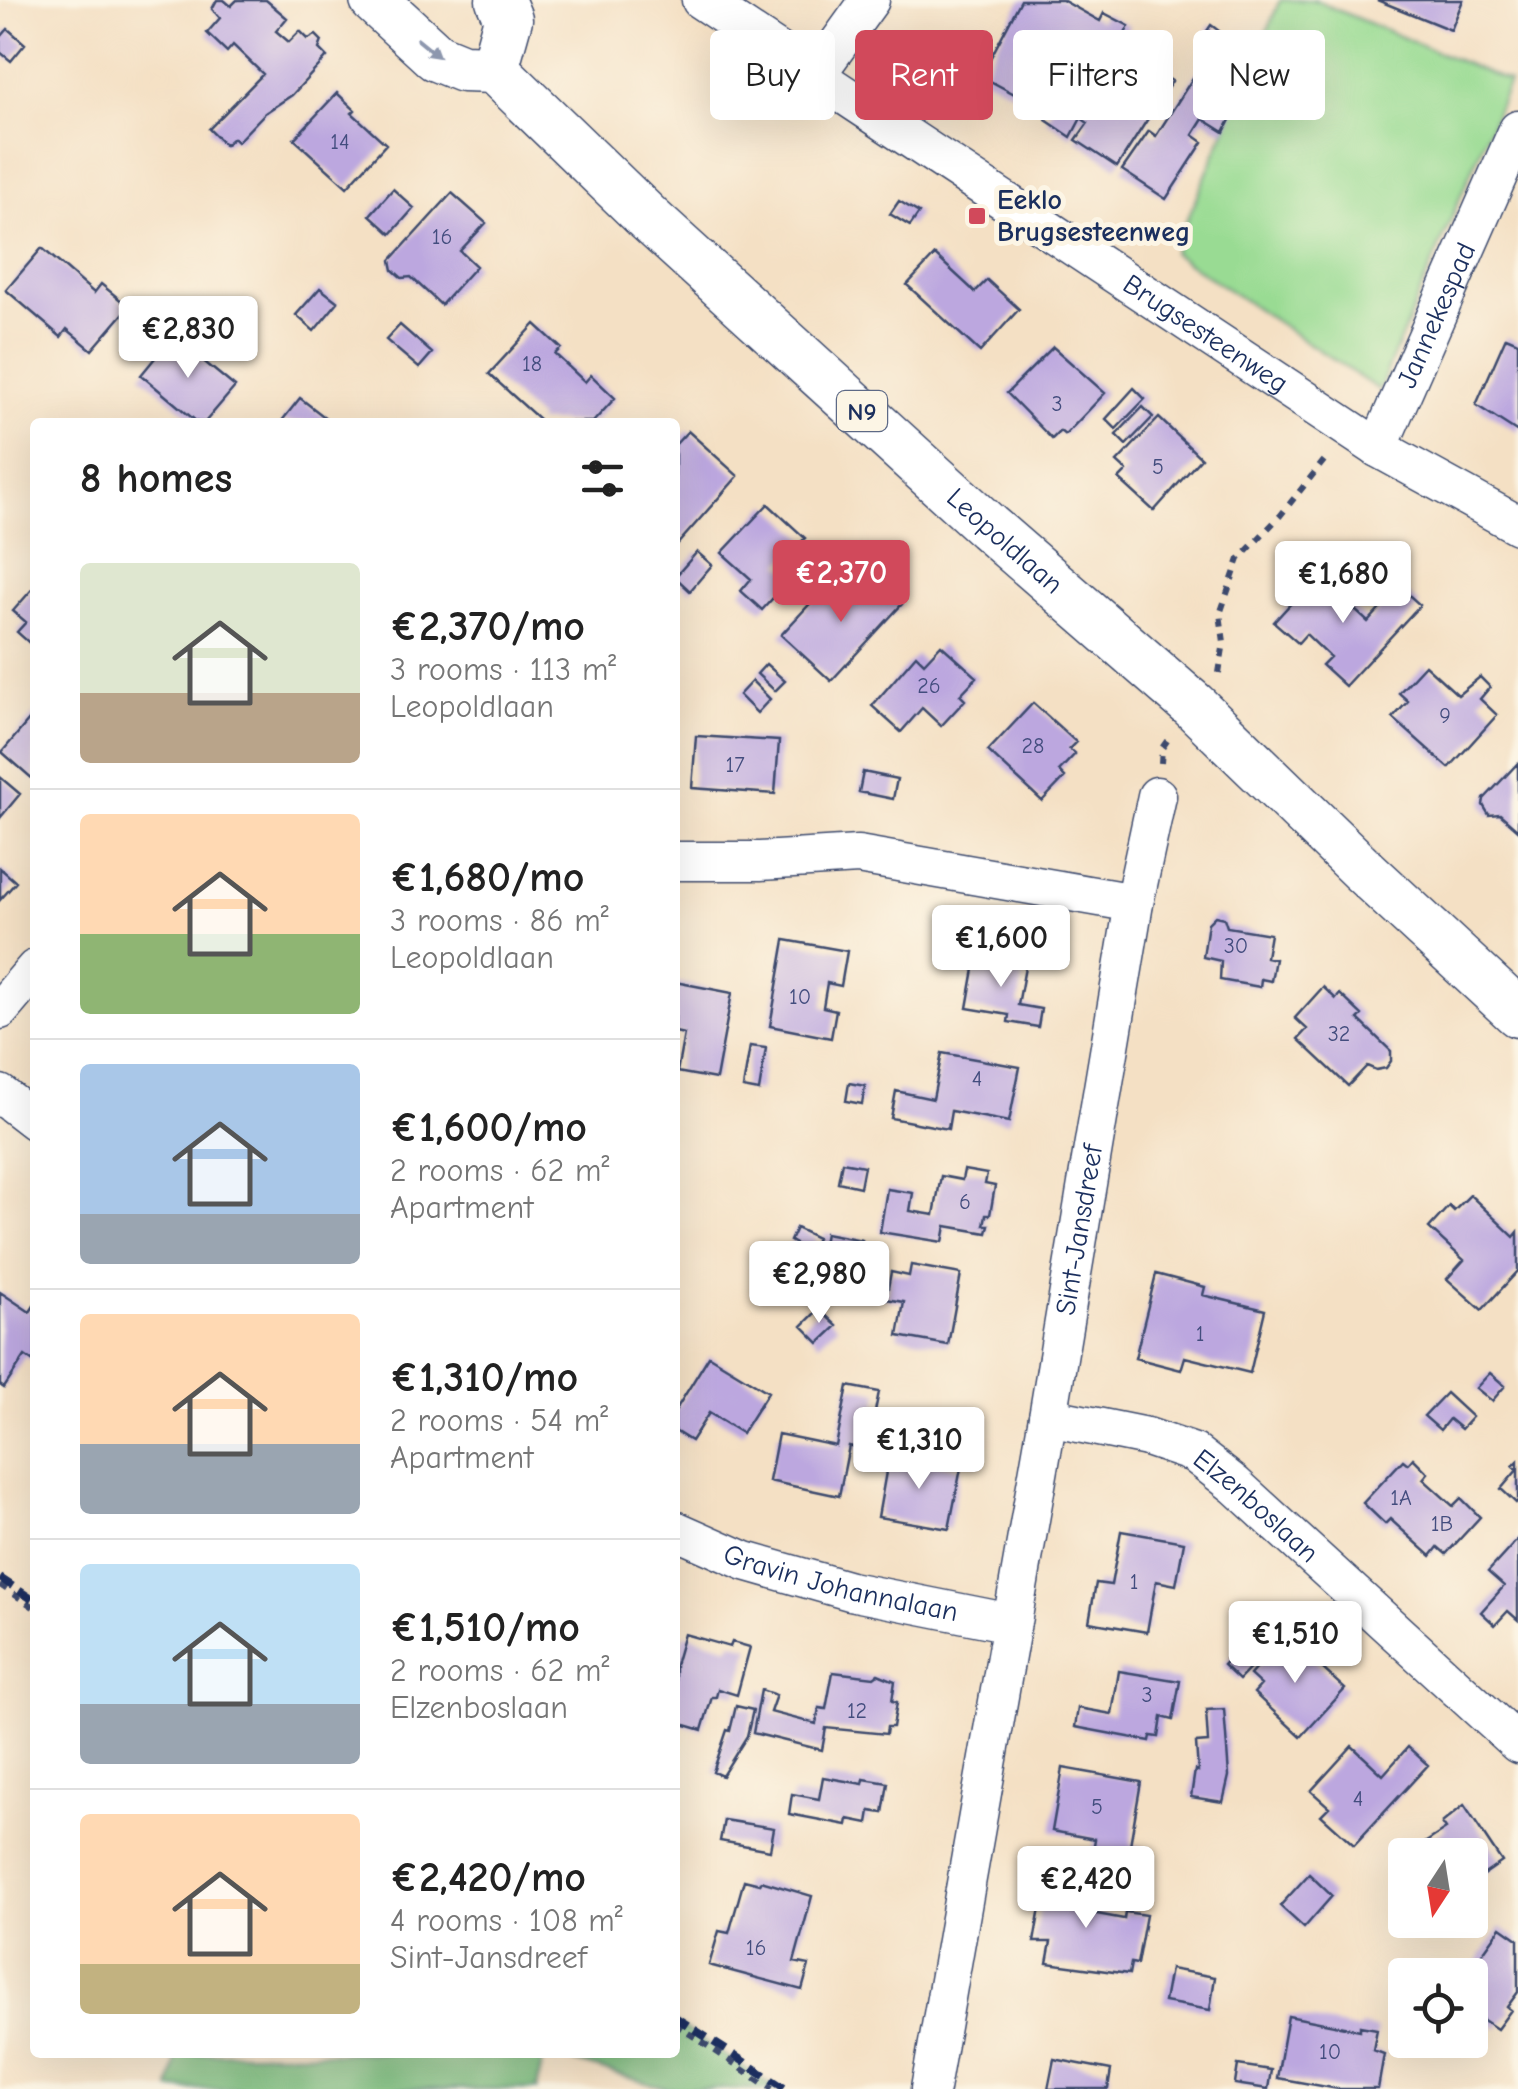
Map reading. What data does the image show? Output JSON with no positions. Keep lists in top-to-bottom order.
{
  "streets": {
    "main road": ["N9", "Leopoldlaan"],
    "street": [
      "Jannekespad",
      "Brugsesteenweg",
      "Sint-Jansdreef",
      "Elzenboslaan",
      "Gravin Johannalaan"
    ]
  },
  "crossings": [
    ["Jannekespad", "Brugsesteenweg"],
    ["Sint-Jansdreef", "Elzenboslaan"],
    ["Sint-Jansdreef", "Gravin Johannalaan"]
  ],
  "places": {
    "transit": ["Eeklo Brugsesteenweg"]
  },
  "house_numbers": [
    "14",
    "16",
    "18",
    "3",
    "5",
    "26",
    "9",
    "28",
    "17",
    "30",
    "10",
    "32",
    "4",
    "6",
    "1",
    "1A",
    "1B",
    "1",
    "3",
    "12",
    "4",
    "5",
    "16",
    "10"
  ],
  "north": "bottom",
  "page": {
    "chip": [
      "Buy",
      "Rent",
      "Filters",
      "New"
    ],
    "price": [
      "€2,830",
      "€2,370",
      "€1,680",
      "€1,600",
      "€2,980",
      "€1,310",
      "€1,510",
      "€2,420"
    ],
    "heading": "8 homes",
    "list": [
      {
        "name": "€2,370/mo",
        "note": "3 rooms · 113 m² · Leopoldlaan"
      },
      {
        "name": "€1,680/mo",
        "note": "3 rooms · 86 m² · Leopoldlaan"
      },
      {
        "name": "€1,600/mo",
        "note": "2 rooms · 62 m² · Apartment"
      },
      {
        "name": "€1,310/mo",
        "note": "2 rooms · 54 m² · Apartment"
      },
      {
        "name": "€1,510/mo",
        "note": "2 rooms · 62 m² · Elzenboslaan"
      },
      {
        "name": "€2,420/mo",
        "note": "4 rooms · 108 m² · Sint-Jansdreef"
      }
    ]
  }
}
